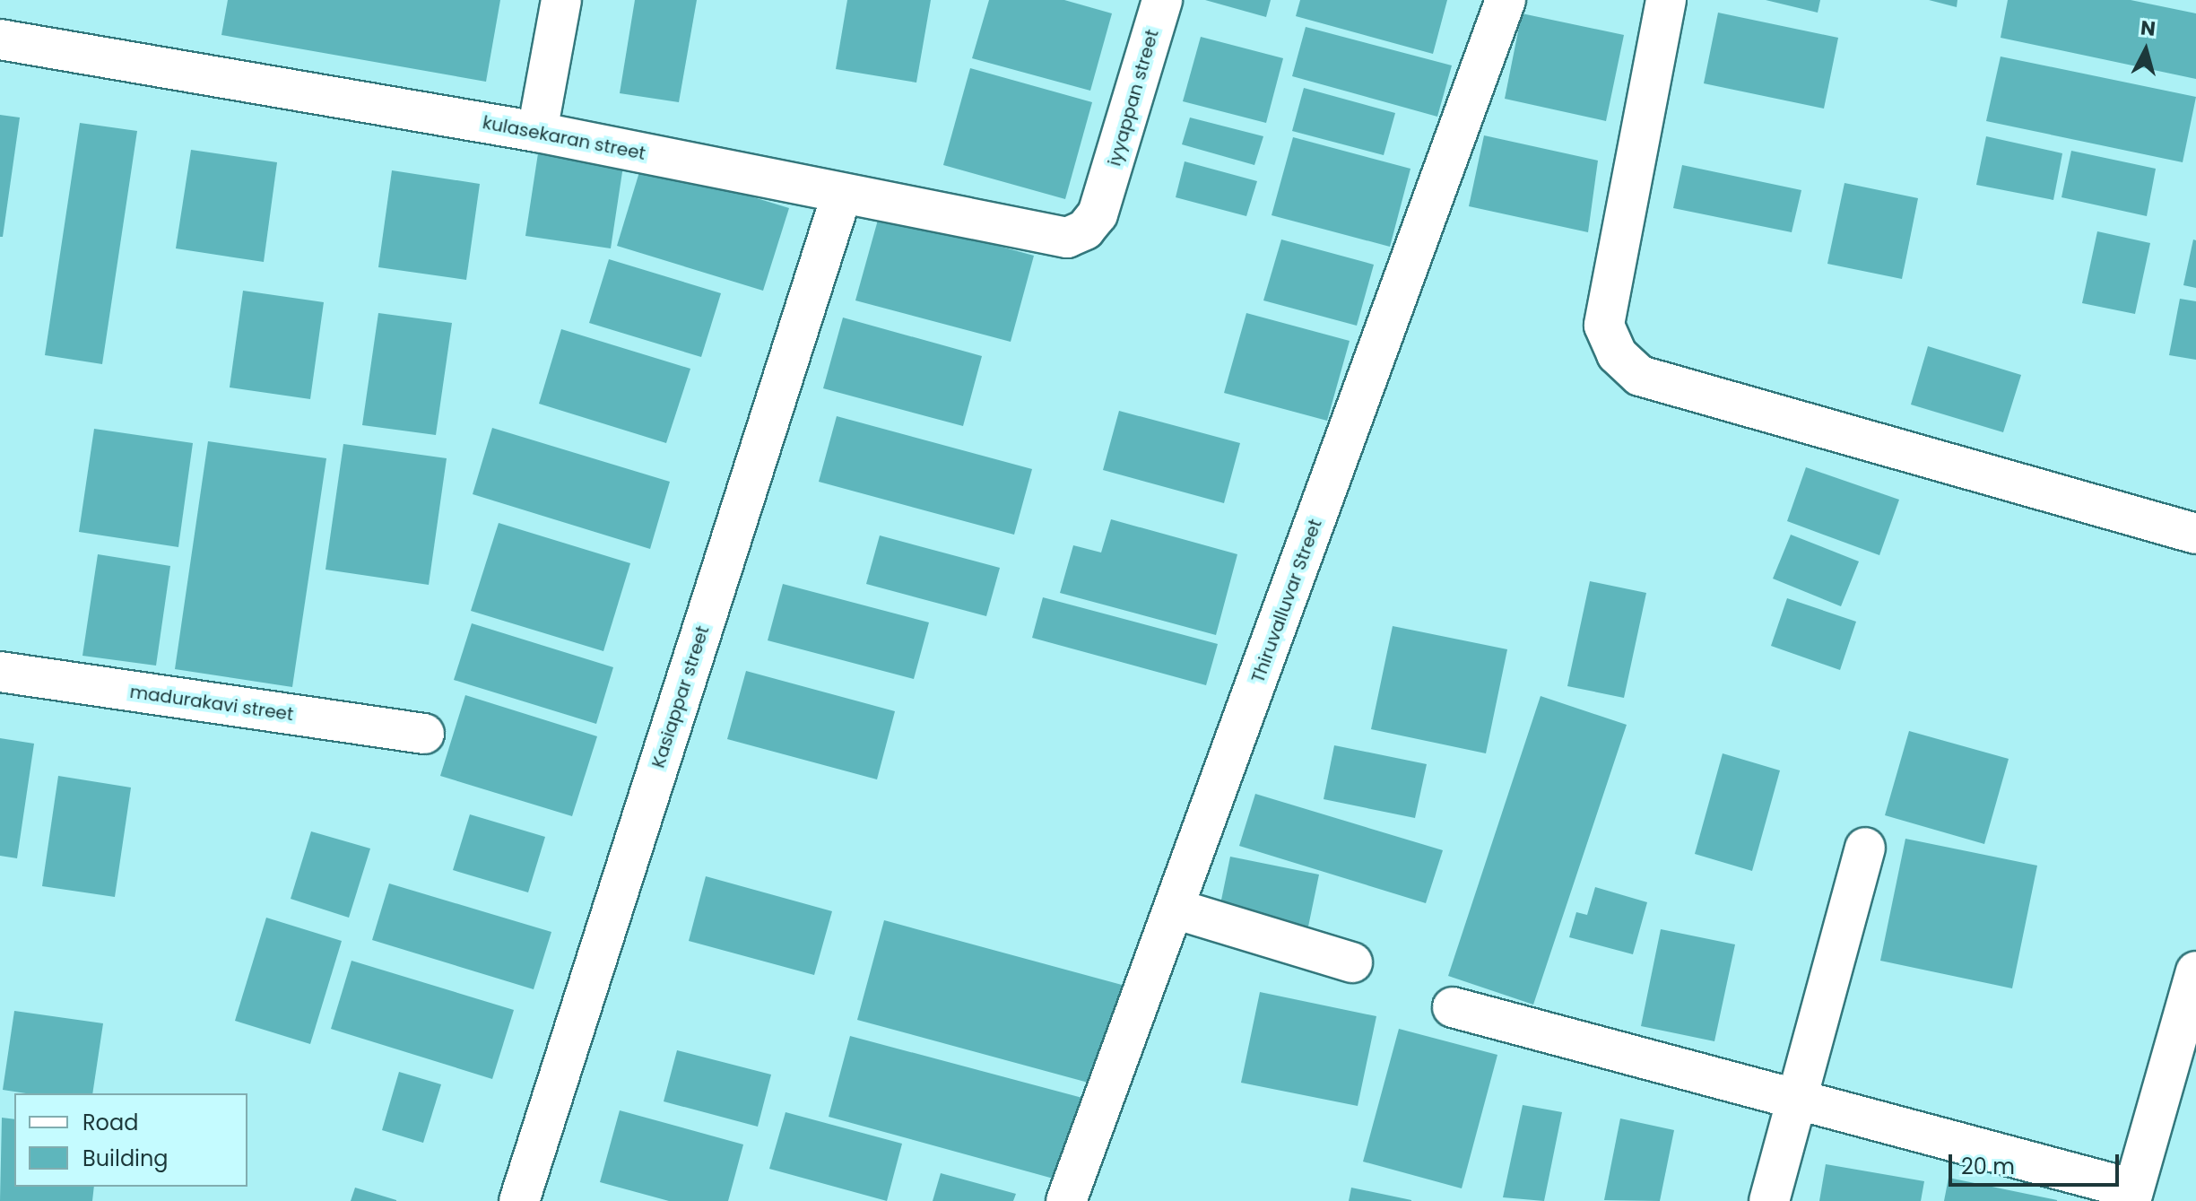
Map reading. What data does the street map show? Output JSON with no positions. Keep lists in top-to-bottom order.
{
  "streets": {
    "street": [
      "iyyappan street",
      "kulasekaran street",
      "Thiruvalluvar Street",
      "Kasiappar street",
      "madurakavi street"
    ]
  },
  "crossings": [
    ["iyyappan street", "kulasekaran street"],
    ["kulasekaran street", "Kasiappar street"]
  ],
  "legend": ["Road", "Building"],
  "scale_bar": "20 m",
  "north": "top"
}
